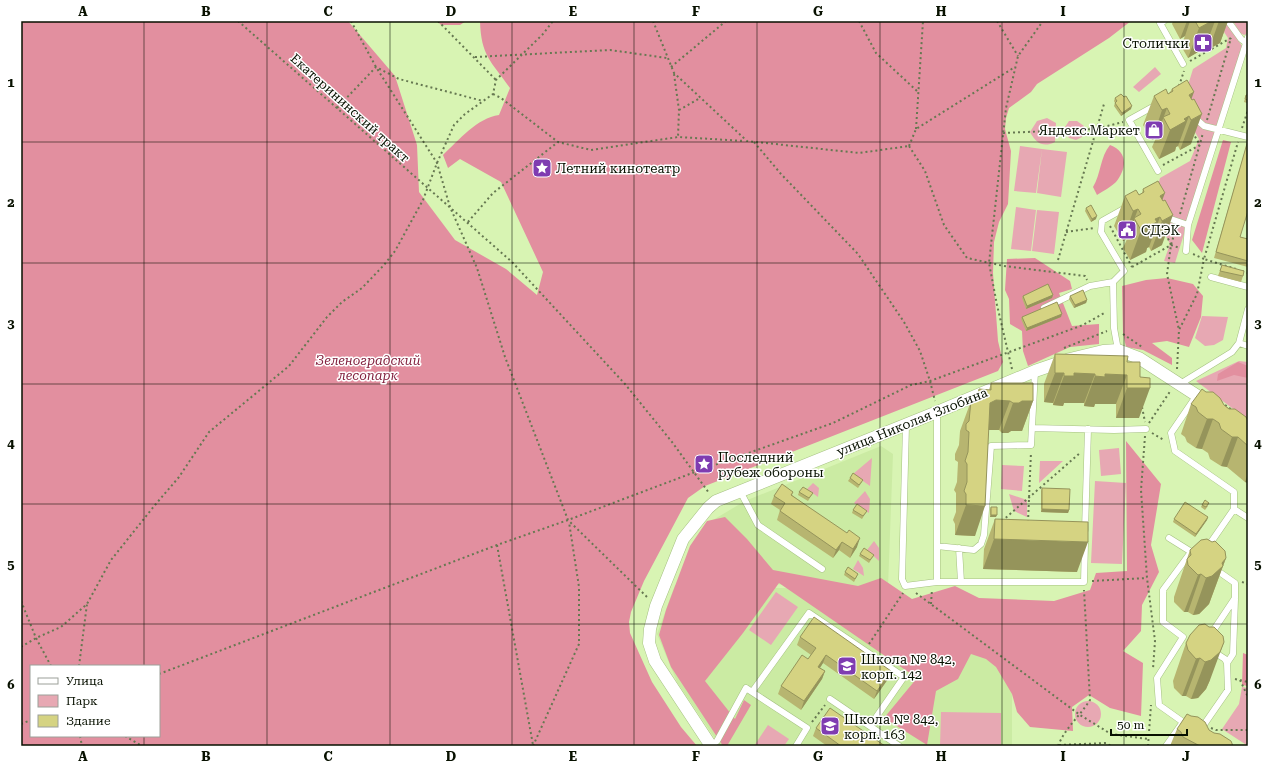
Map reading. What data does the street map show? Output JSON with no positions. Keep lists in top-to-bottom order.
{
  "streets": {
    "street": ["улица Николая Злобина"],
    "path": ["Екатерининский тракт"]
  },
  "parks": ["Зеленоградский лесопарк"],
  "places": {
    "pharmacy": ["Столички"],
    "shop": ["Яндекс.Маркет"],
    "place": ["Летний кинотеатр", "Последний рубеж обороны"],
    "public building": ["СДЭК"],
    "school or university": ["Школа № 842, корп. 142", "Школа № 842, корп. 163"]
  },
  "legend": ["Улица", "Парк", "Здание"],
  "scale_bar": "50 m",
  "grid": {
    "columns": [
      "A",
      "B",
      "C",
      "D",
      "E",
      "F",
      "G",
      "H",
      "I",
      "J"
    ],
    "rows": [
      "1",
      "2",
      "3",
      "4",
      "5",
      "6"
    ]
  }
}
